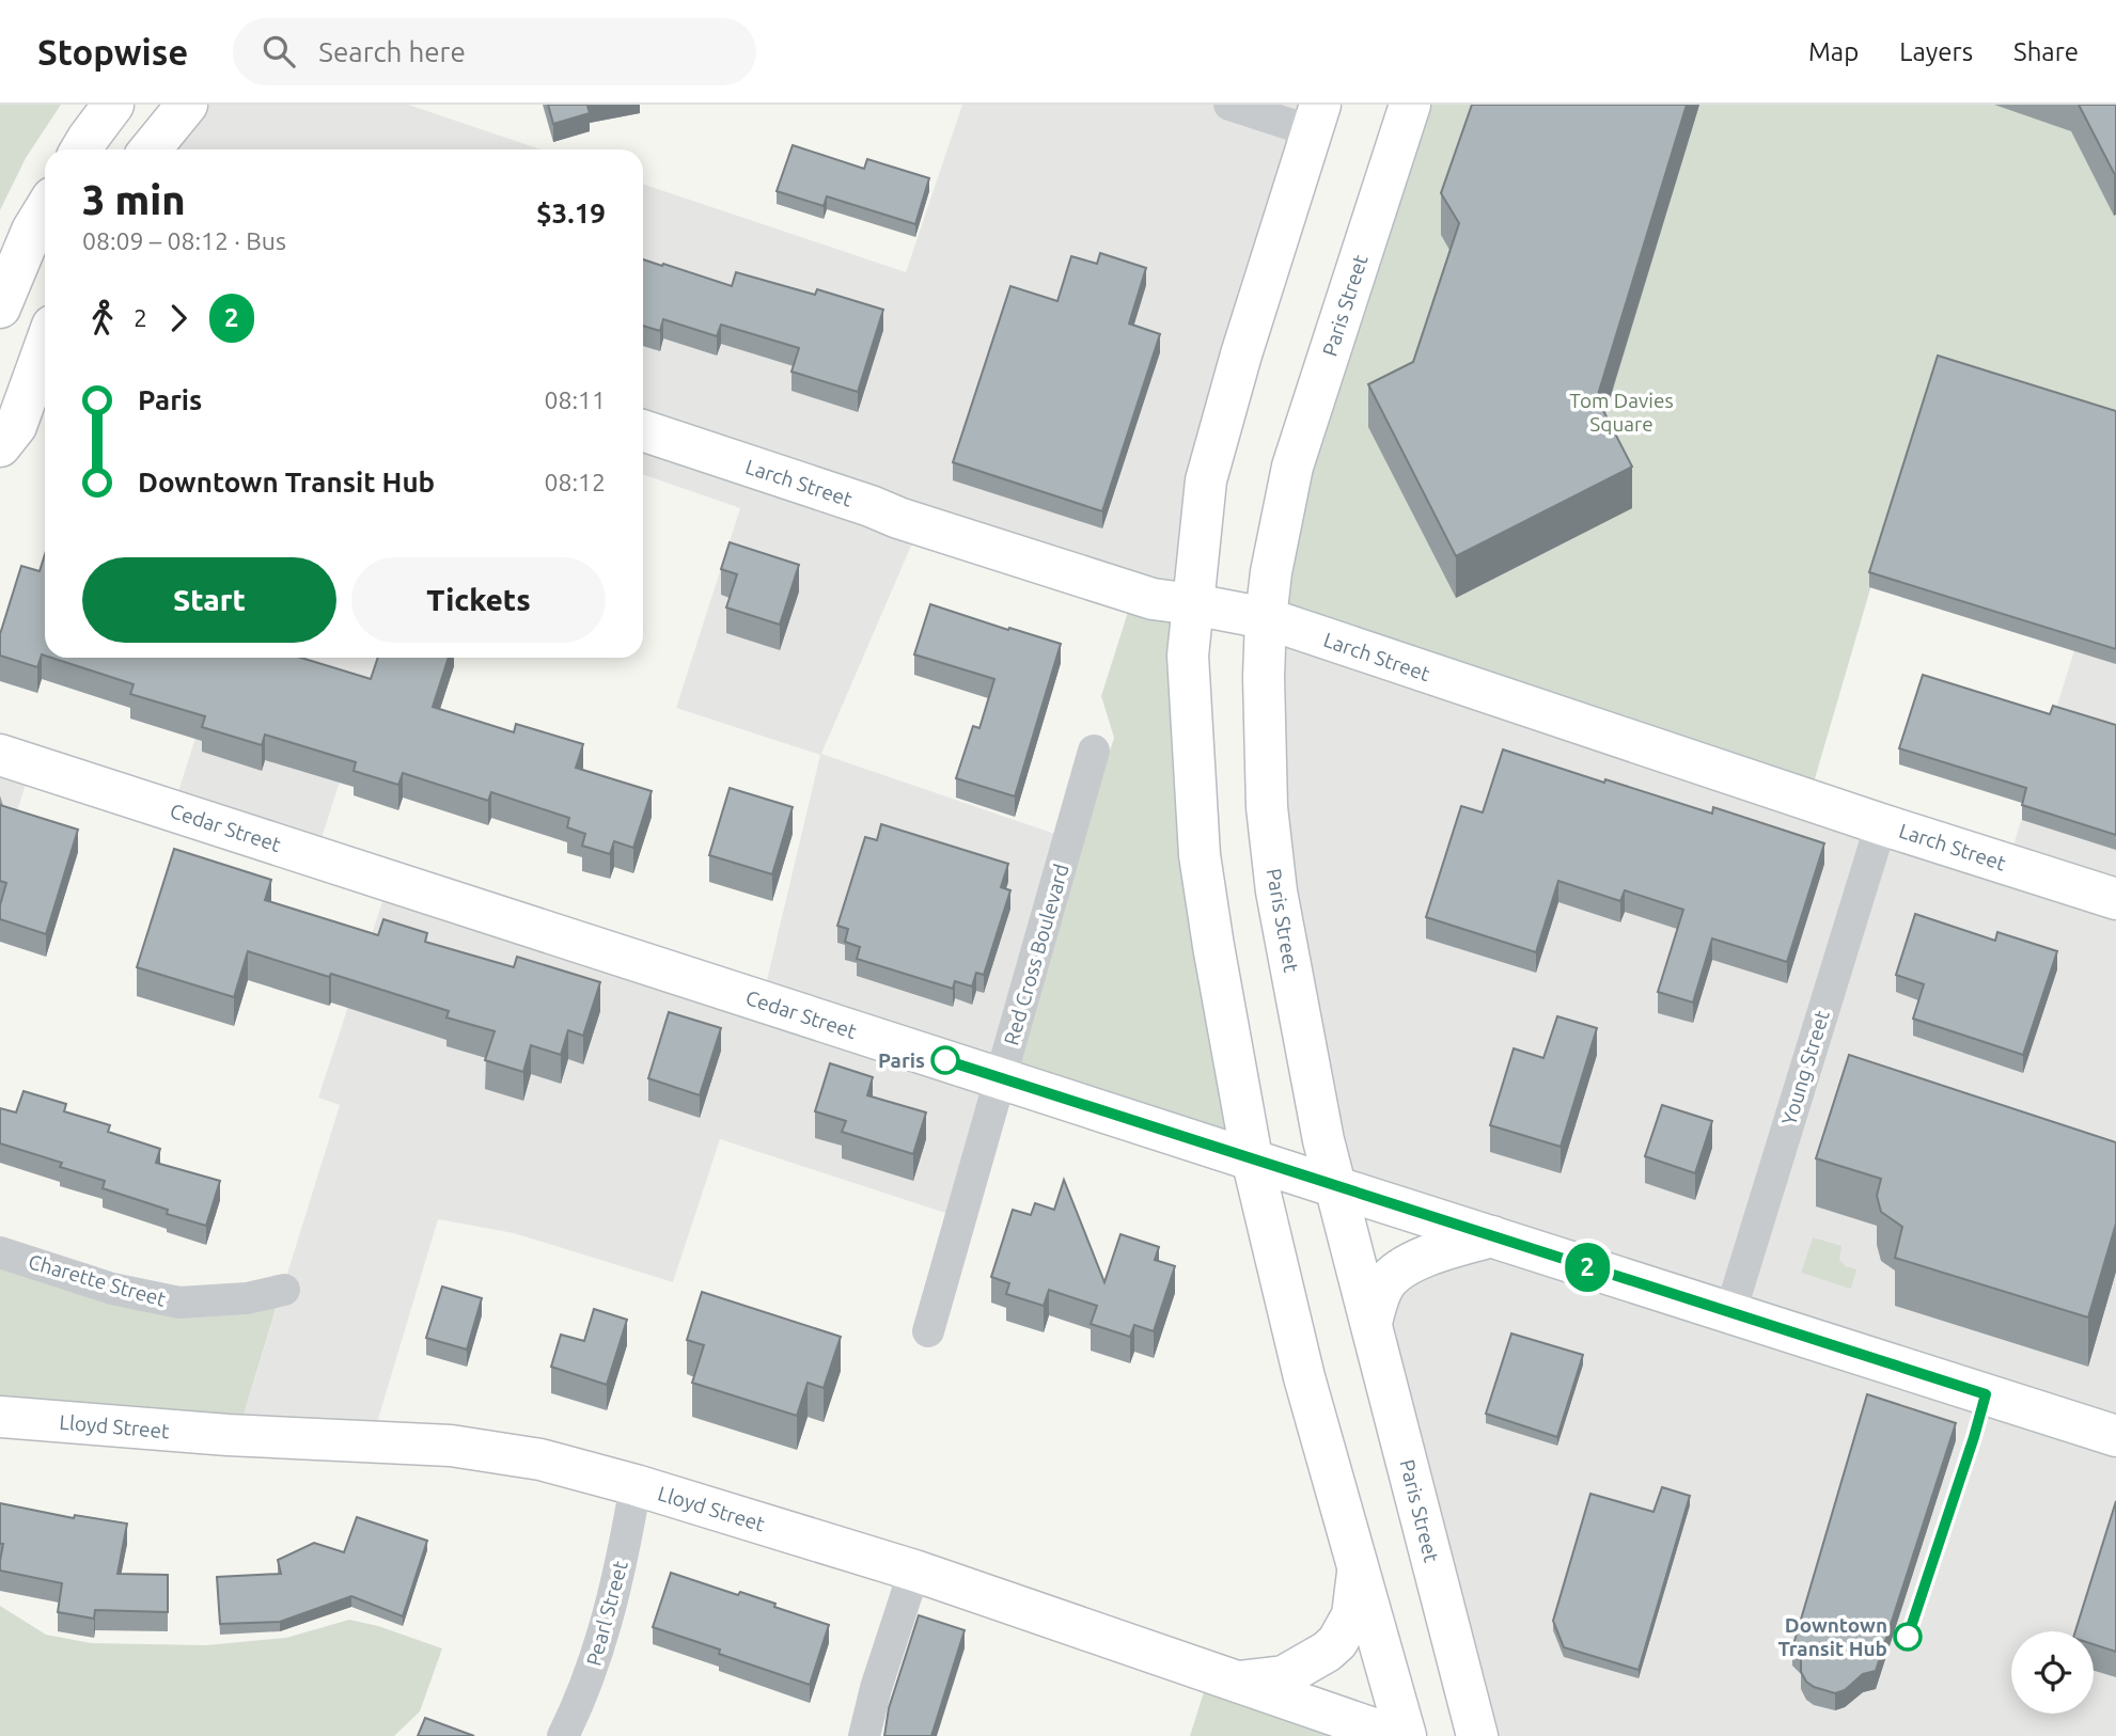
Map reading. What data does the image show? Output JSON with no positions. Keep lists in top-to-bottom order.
{
  "streets": {
    "main road": [
      "Paris Street",
      "Larch Street",
      "Cedar Street",
      "Lloyd Street"
    ],
    "street": [
      "Red Cross Boulevard",
      "Young Street",
      "Charette Street",
      "Pearl Street"
    ]
  },
  "crossings": [
    ["Paris Street", "Larch Street"],
    ["Paris Street", "Cedar Street"],
    ["Larch Street", "Young Street"],
    ["Cedar Street", "Red Cross Boulevard"],
    ["Cedar Street", "Young Street"],
    ["Lloyd Street", "Pearl Street"]
  ],
  "parks": ["Tom Davies Square"],
  "places": ["Paris", "Downtown Transit Hub"],
  "lines": ["bus line 2"],
  "page": {
    "header": "Stopwise",
    "search": "Search here",
    "nav": ["Map", "Layers", "Share"],
    "on_map": "2",
    "heading": ["3 min", "08:09 – 08:12 · Bus", "$3.19"],
    "legs": ["2", "2"],
    "list": [
      {
        "name": "Paris",
        "value": "08:11"
      },
      {
        "name": "Downtown Transit Hub",
        "value": "08:12"
      }
    ],
    "buttons": ["Start", "Tickets"]
  }
}
